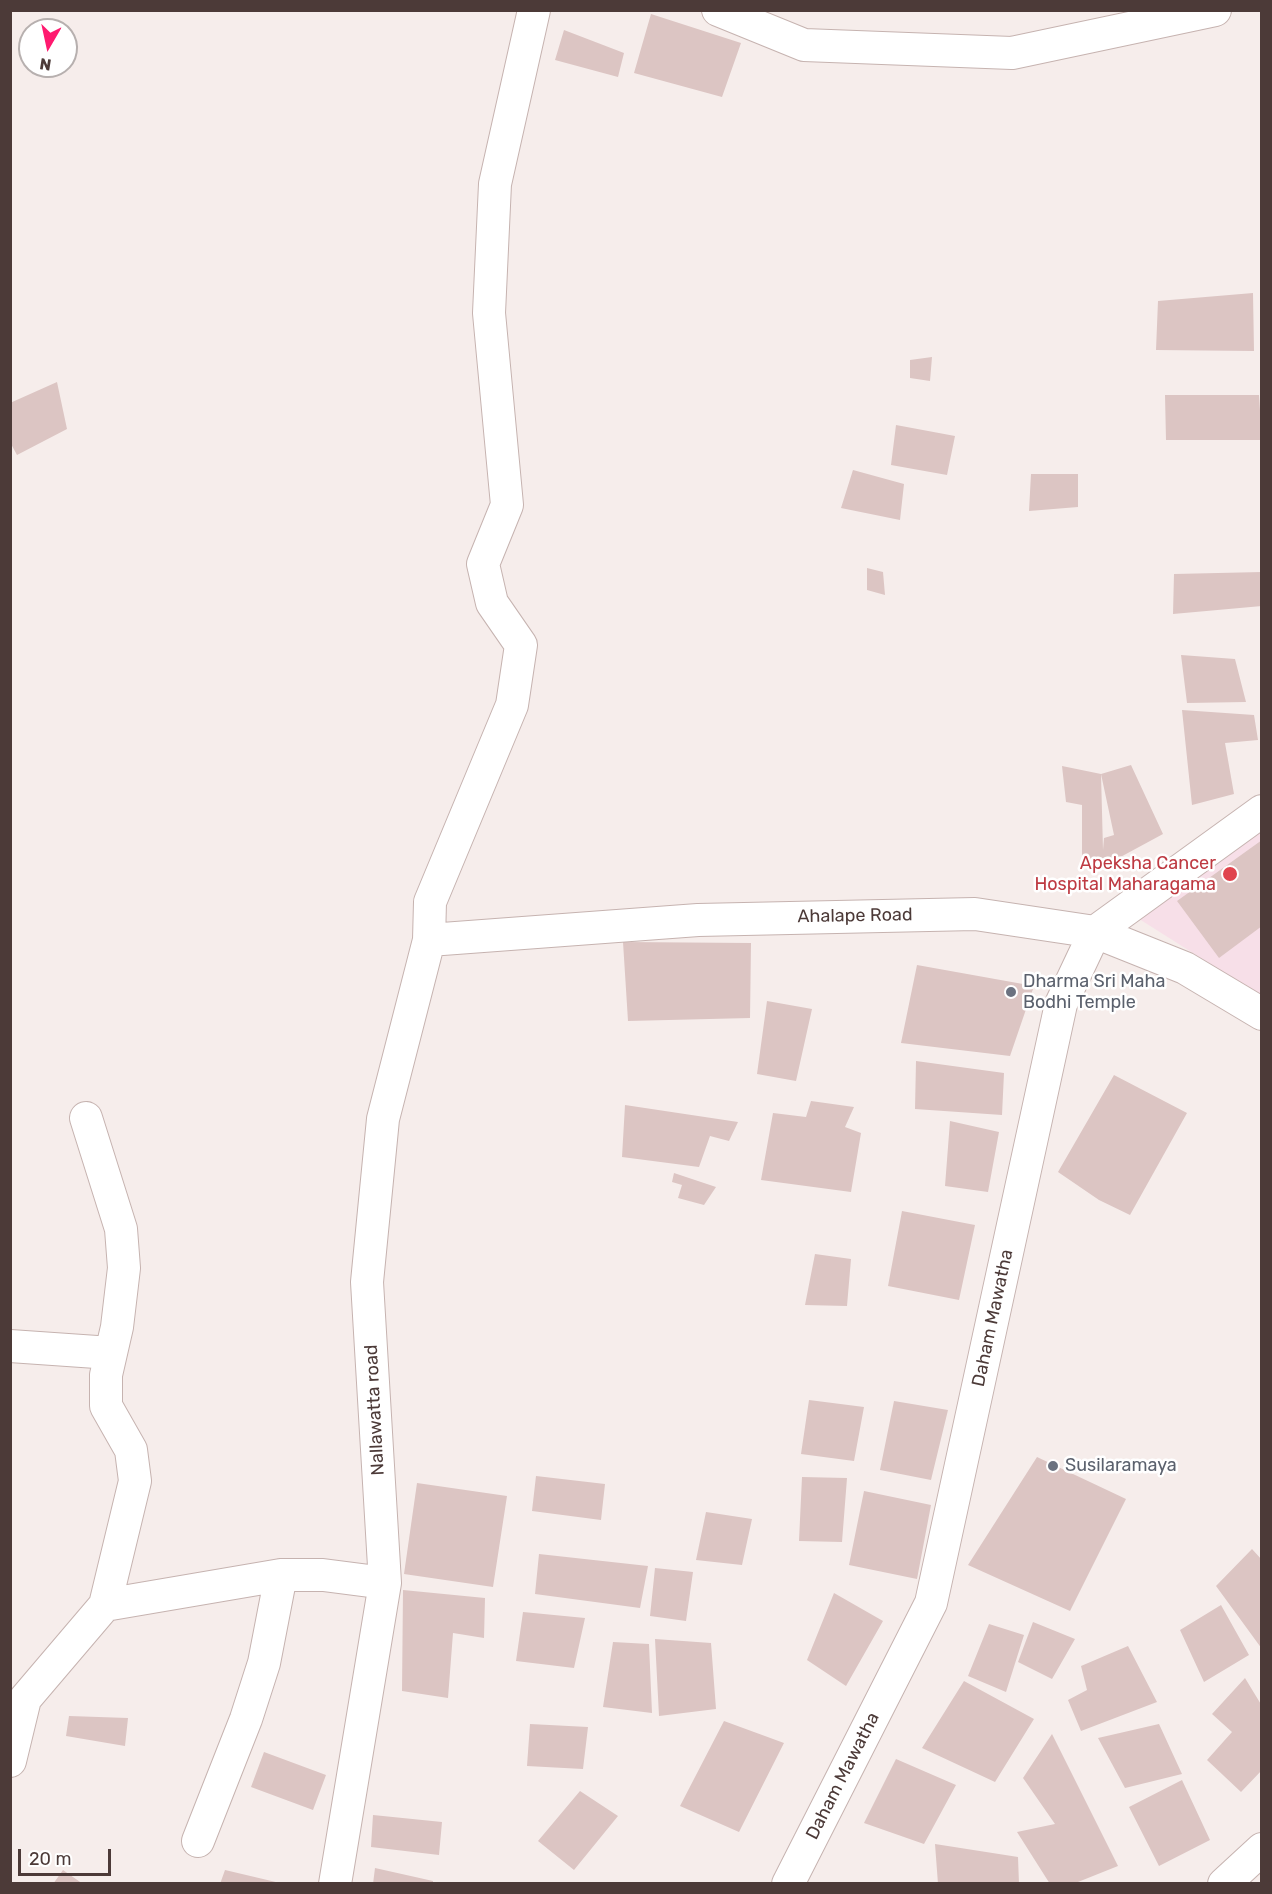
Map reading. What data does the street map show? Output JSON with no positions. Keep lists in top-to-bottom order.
{
  "streets": {
    "street": ["Ahalape Road", "Daham Mawatha", "Nallawatta road"]
  },
  "crossings": [
    ["Ahalape Road", "Daham Mawatha"],
    ["Ahalape Road", "Nallawatta road"]
  ],
  "places": ["Apeksha Cancer Hospital Maharagama", "Dharma Sri Maha Bodhi Temple", "Susilaramaya"],
  "scale_bar": "20 m",
  "north": "bottom"
}
